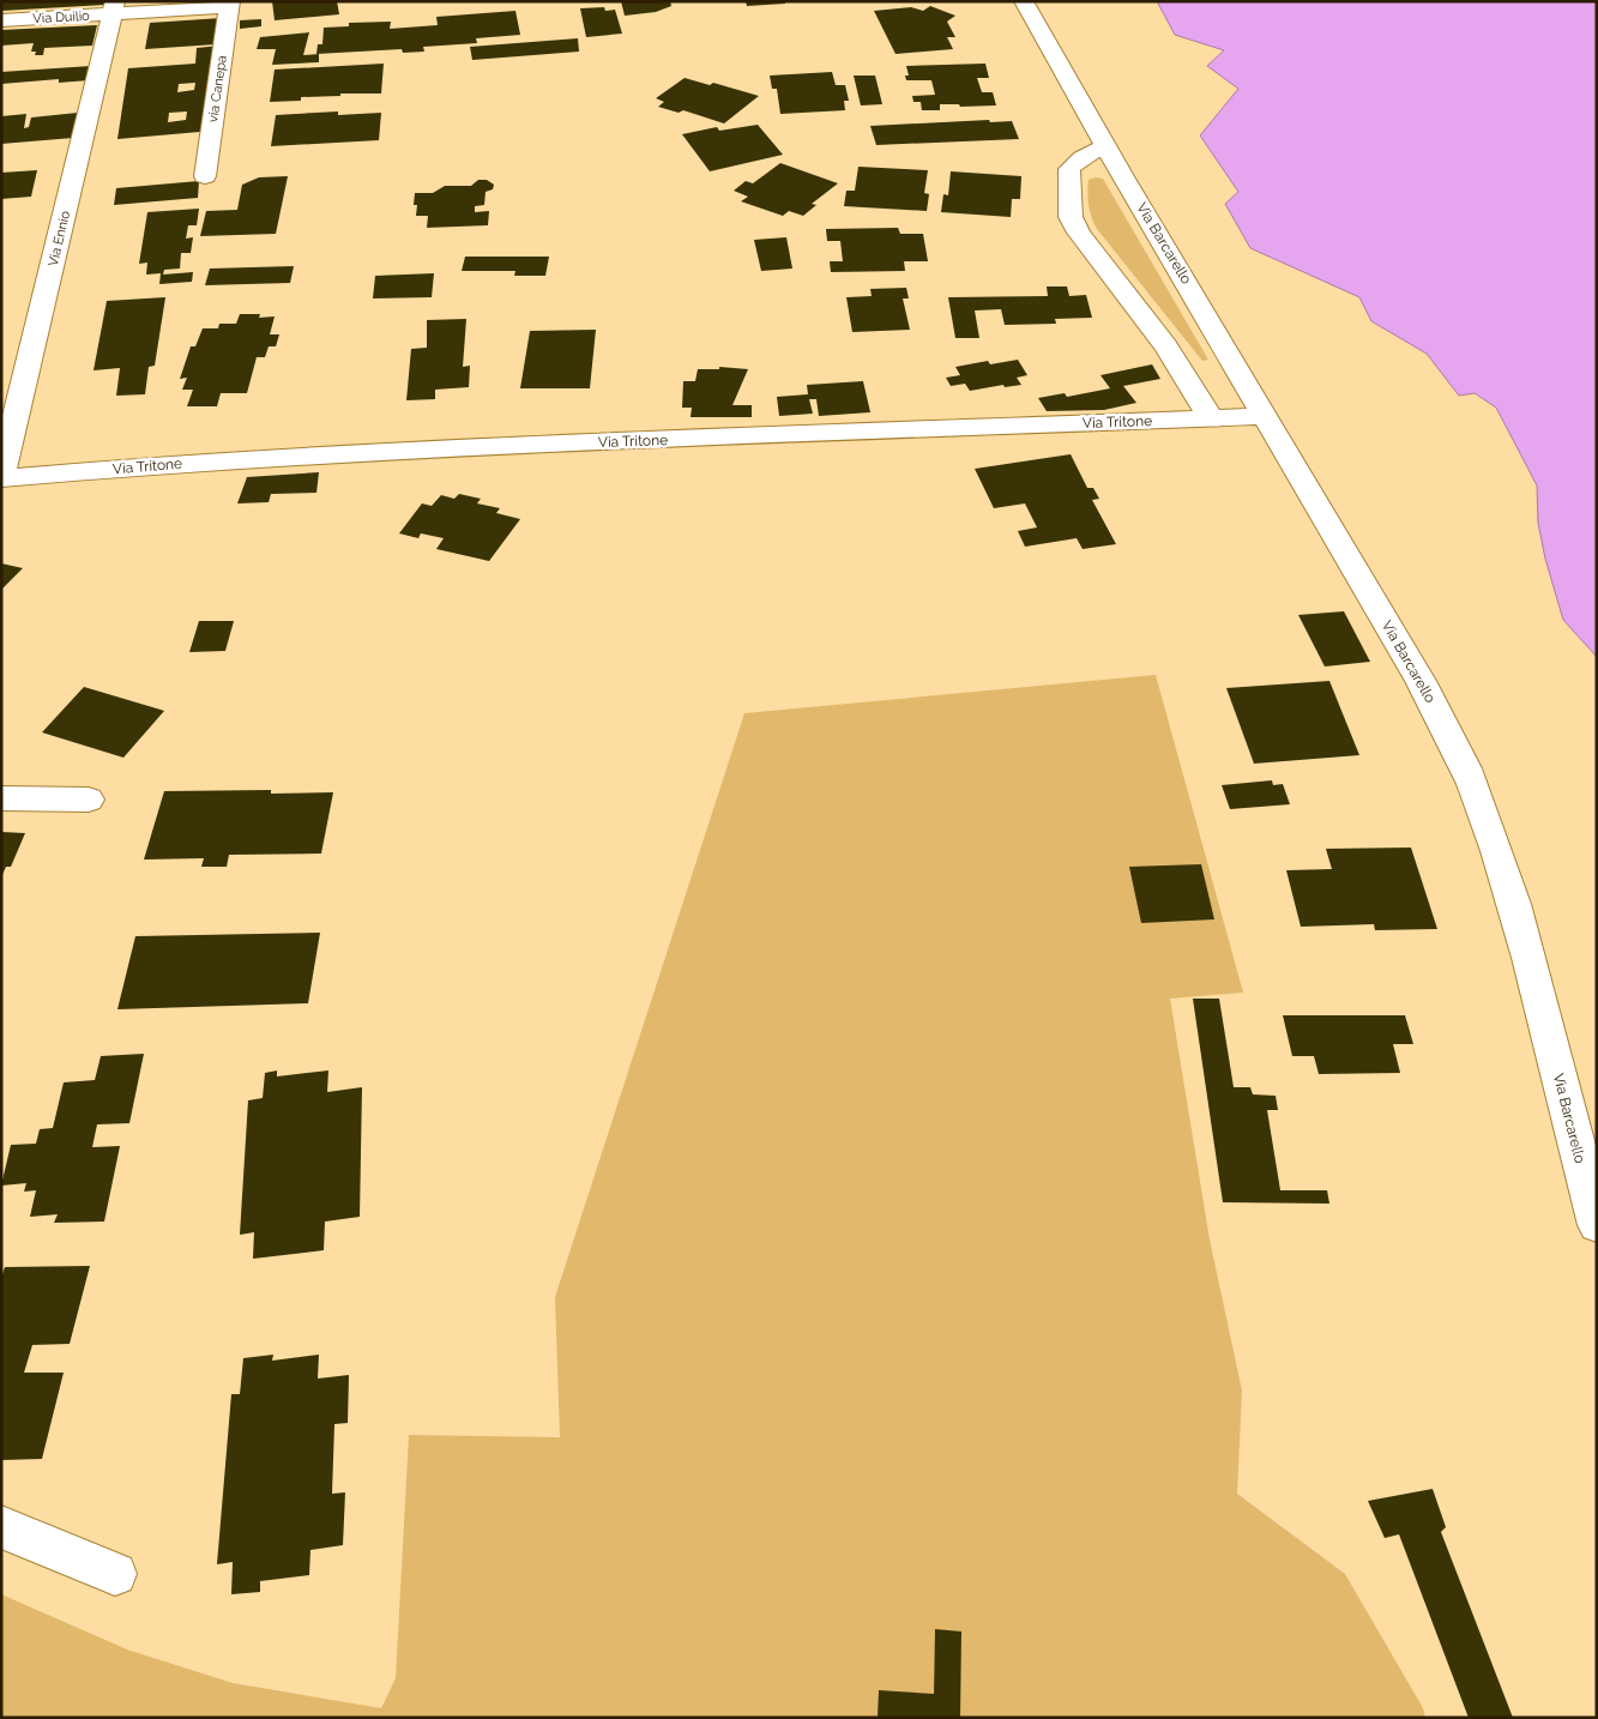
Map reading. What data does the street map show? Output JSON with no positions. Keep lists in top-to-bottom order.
{
  "streets": {
    "street": [
      "Via Duilio",
      "via Canepa",
      "Via Ennio",
      "Via Barcarello",
      "Via Tritone"
    ]
  },
  "crossings": [
    ["Via Duilio", "via Canepa"],
    ["Via Duilio", "Via Ennio"],
    ["Via Ennio", "Via Tritone"],
    ["Via Barcarello", "Via Tritone"]
  ]
}
